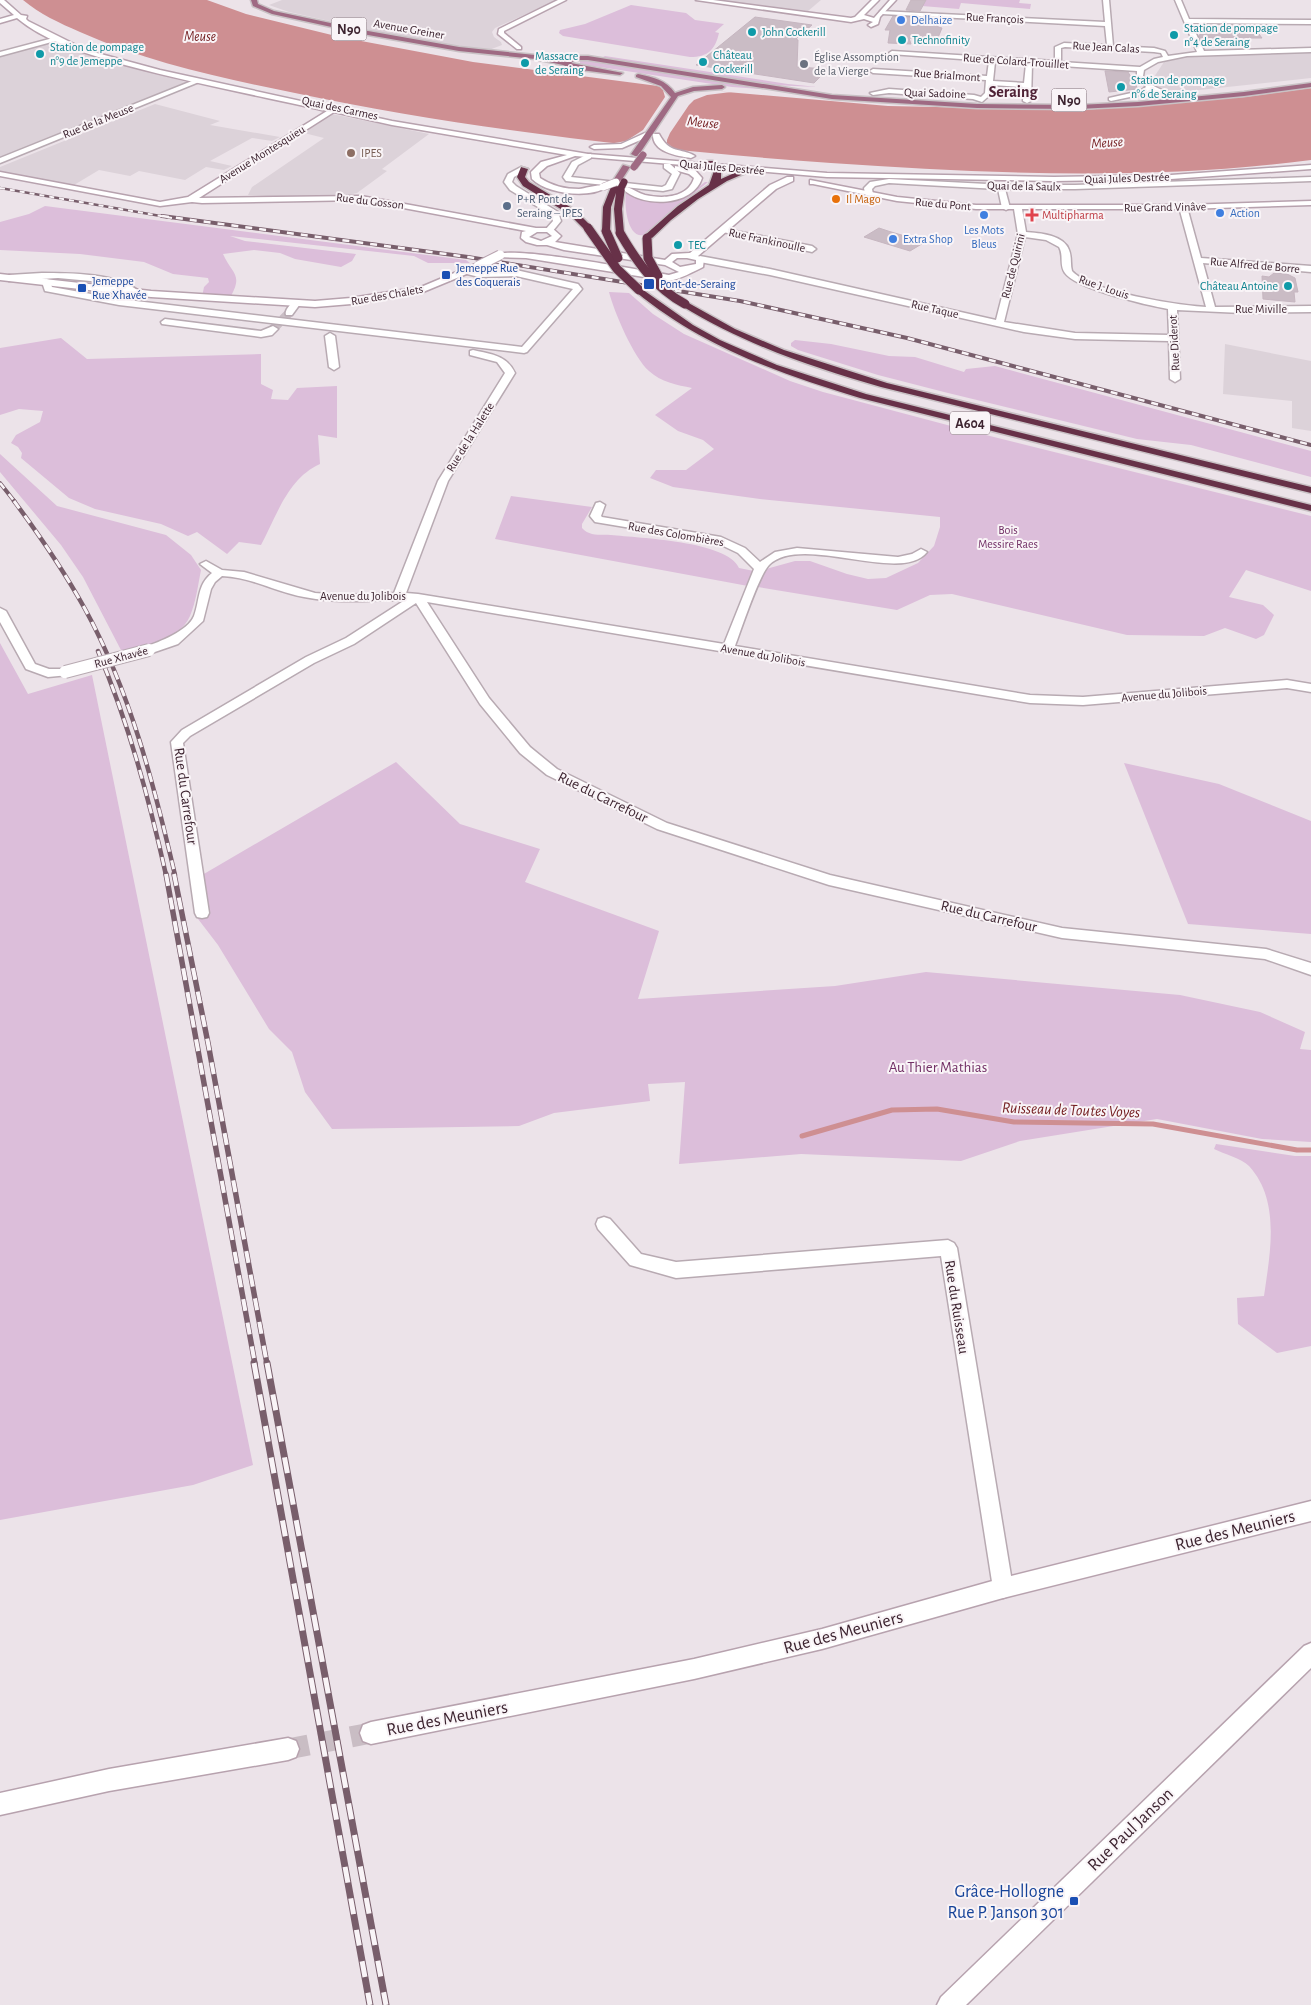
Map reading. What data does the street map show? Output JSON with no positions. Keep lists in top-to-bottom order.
{
  "streets": {
    "highway": ["A604"],
    "main road": ["N90", "Avenue Greiner", "Quai Sadoine"],
    "street": [
      "Rue François",
      "Rue Jean Calas",
      "Rue de Colard-Trouillet",
      "Rue Brialmont",
      "Quai des Carmes",
      "Rue de la Meuse",
      "Avenue Montesquieu",
      "Quai Jules Destrée",
      "Quai de la Saulx",
      "Rue du Gosson",
      "Rue du Pont",
      "Rue Grand Vinâve",
      "Rue Frankinoulle",
      "Rue Alfred de Borre",
      "Rue de Quirini",
      "Rue J. Louis",
      "Rue des Chalets",
      "Rue Taque",
      "Rue Miville",
      "Rue Diderot",
      "Rue de la Halette",
      "Rue des Colombières",
      "Avenue du Jolibois",
      "Rue Xhavée",
      "Rue du Carrefour",
      "Rue du Ruisseau",
      "Rue des Meuniers",
      "Rue Paul Janson"
    ]
  },
  "crossings": [
    ["N90", "Quai Sadoine"],
    ["Rue Jean Calas", "Rue de Colard-Trouillet"],
    ["Quai des Carmes", "Rue de la Meuse"],
    ["Quai des Carmes", "Avenue Montesquieu"],
    ["Quai des Carmes", "Quai Jules Destrée"],
    ["Quai des Carmes", "A604"],
    ["Avenue Montesquieu", "Rue du Gosson"],
    ["Quai Jules Destrée", "A604"],
    ["Quai de la Saulx", "Rue du Pont"],
    ["Rue du Pont", "Rue Grand Vinâve"],
    ["Rue du Pont", "Rue de Quirini"],
    ["Rue Grand Vinâve", "Rue de Quirini"],
    ["Rue de Quirini", "Rue J. Louis"],
    ["Rue de Quirini", "Rue Taque"],
    ["Rue J. Louis", "Rue Miville"],
    ["Rue J. Louis", "Rue Diderot"],
    ["Rue Taque", "Rue Diderot"],
    ["Rue de la Halette", "Avenue du Jolibois"],
    ["Avenue du Jolibois", "Rue Xhavée"],
    ["Avenue du Jolibois", "Rue du Carrefour"],
    ["Rue du Ruisseau", "Rue des Meuniers"]
  ],
  "districts": ["Seraing"],
  "water": ["Meuse", "Ruisseau de Toutes Voyes"],
  "parks": ["Bois Messire Raes", "Au Thier Mathias"],
  "places": {
    "other": [
      "Delhaize",
      "John Cockerill",
      "Station de pompage n°4 de Seraing",
      "Technofinity",
      "Station de pompage n°9 de Jemeppe",
      "Château Cockerill",
      "Massacre de Seraing",
      "Église Assomption de la Vierge",
      "Station de pompage n°6 de Seraing",
      "IPES",
      "Il Mago",
      "P+R Pont de Seraing – IPES",
      "Action",
      "Les Mots Bleus",
      "Extra Shop",
      "TEC",
      "Château Antoine"
    ],
    "health": ["Multipharma"],
    "transit": [
      "Jemeppe Rue des Coquerais",
      "Pont-de-Seraing",
      "Jemeppe Rue Xhavée",
      "Grâce-Hollogne Rue P. Janson 301"
    ]
  }
}
